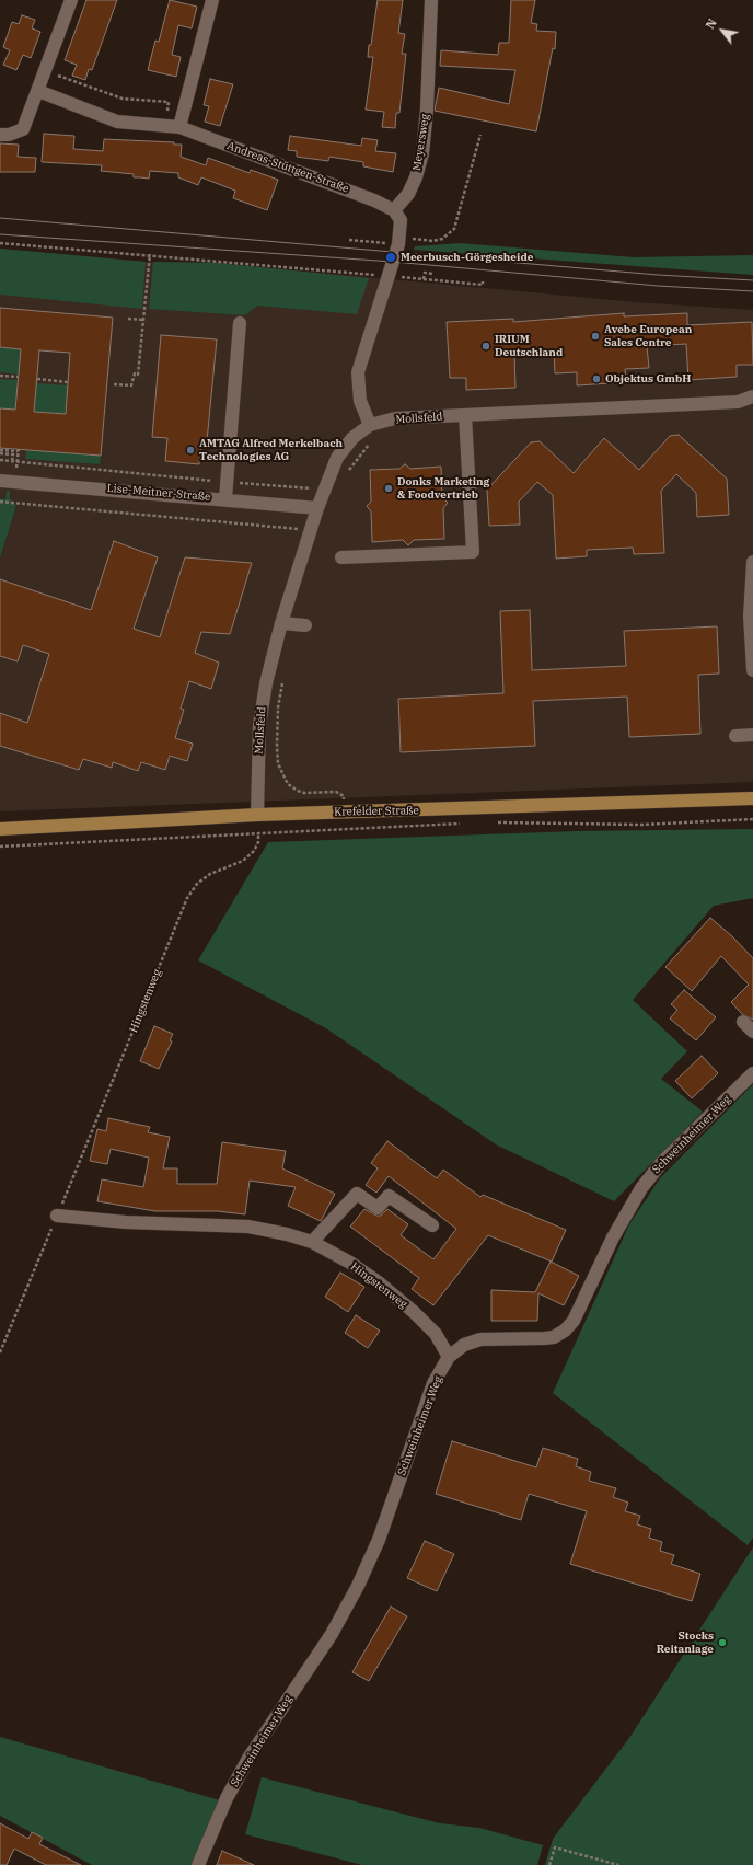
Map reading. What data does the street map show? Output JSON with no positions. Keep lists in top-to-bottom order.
{
  "streets": {
    "main road": ["Krefelder Straße"],
    "street": [
      "Meyersweg",
      "Andreas-Stüttgen-Straße",
      "Mollsfeld",
      "Lise-Meitner-Straße",
      "Hingstenweg",
      "Schweinheimer Weg"
    ]
  },
  "crossings": [
    ["Meyersweg", "Andreas-Stüttgen-Straße"],
    ["Mollsfeld", "Lise-Meitner-Straße"],
    ["Mollsfeld", "Krefelder Straße"],
    ["Mollsfeld", "Hingstenweg"],
    ["Krefelder Straße", "Hingstenweg"],
    ["Hingstenweg", "Schweinheimer Weg"]
  ],
  "places": [
    "Meerbusch-Görgesheide",
    "Avebe European Sales Centre",
    "IRIUM Deutschland",
    "Objektus GmbH",
    "AMTAG Alfred Merkelbach Technologies AG",
    "Donks Marketing & Foodvertrieb",
    "Stocks Reitanlage"
  ],
  "north": "top left"
}
